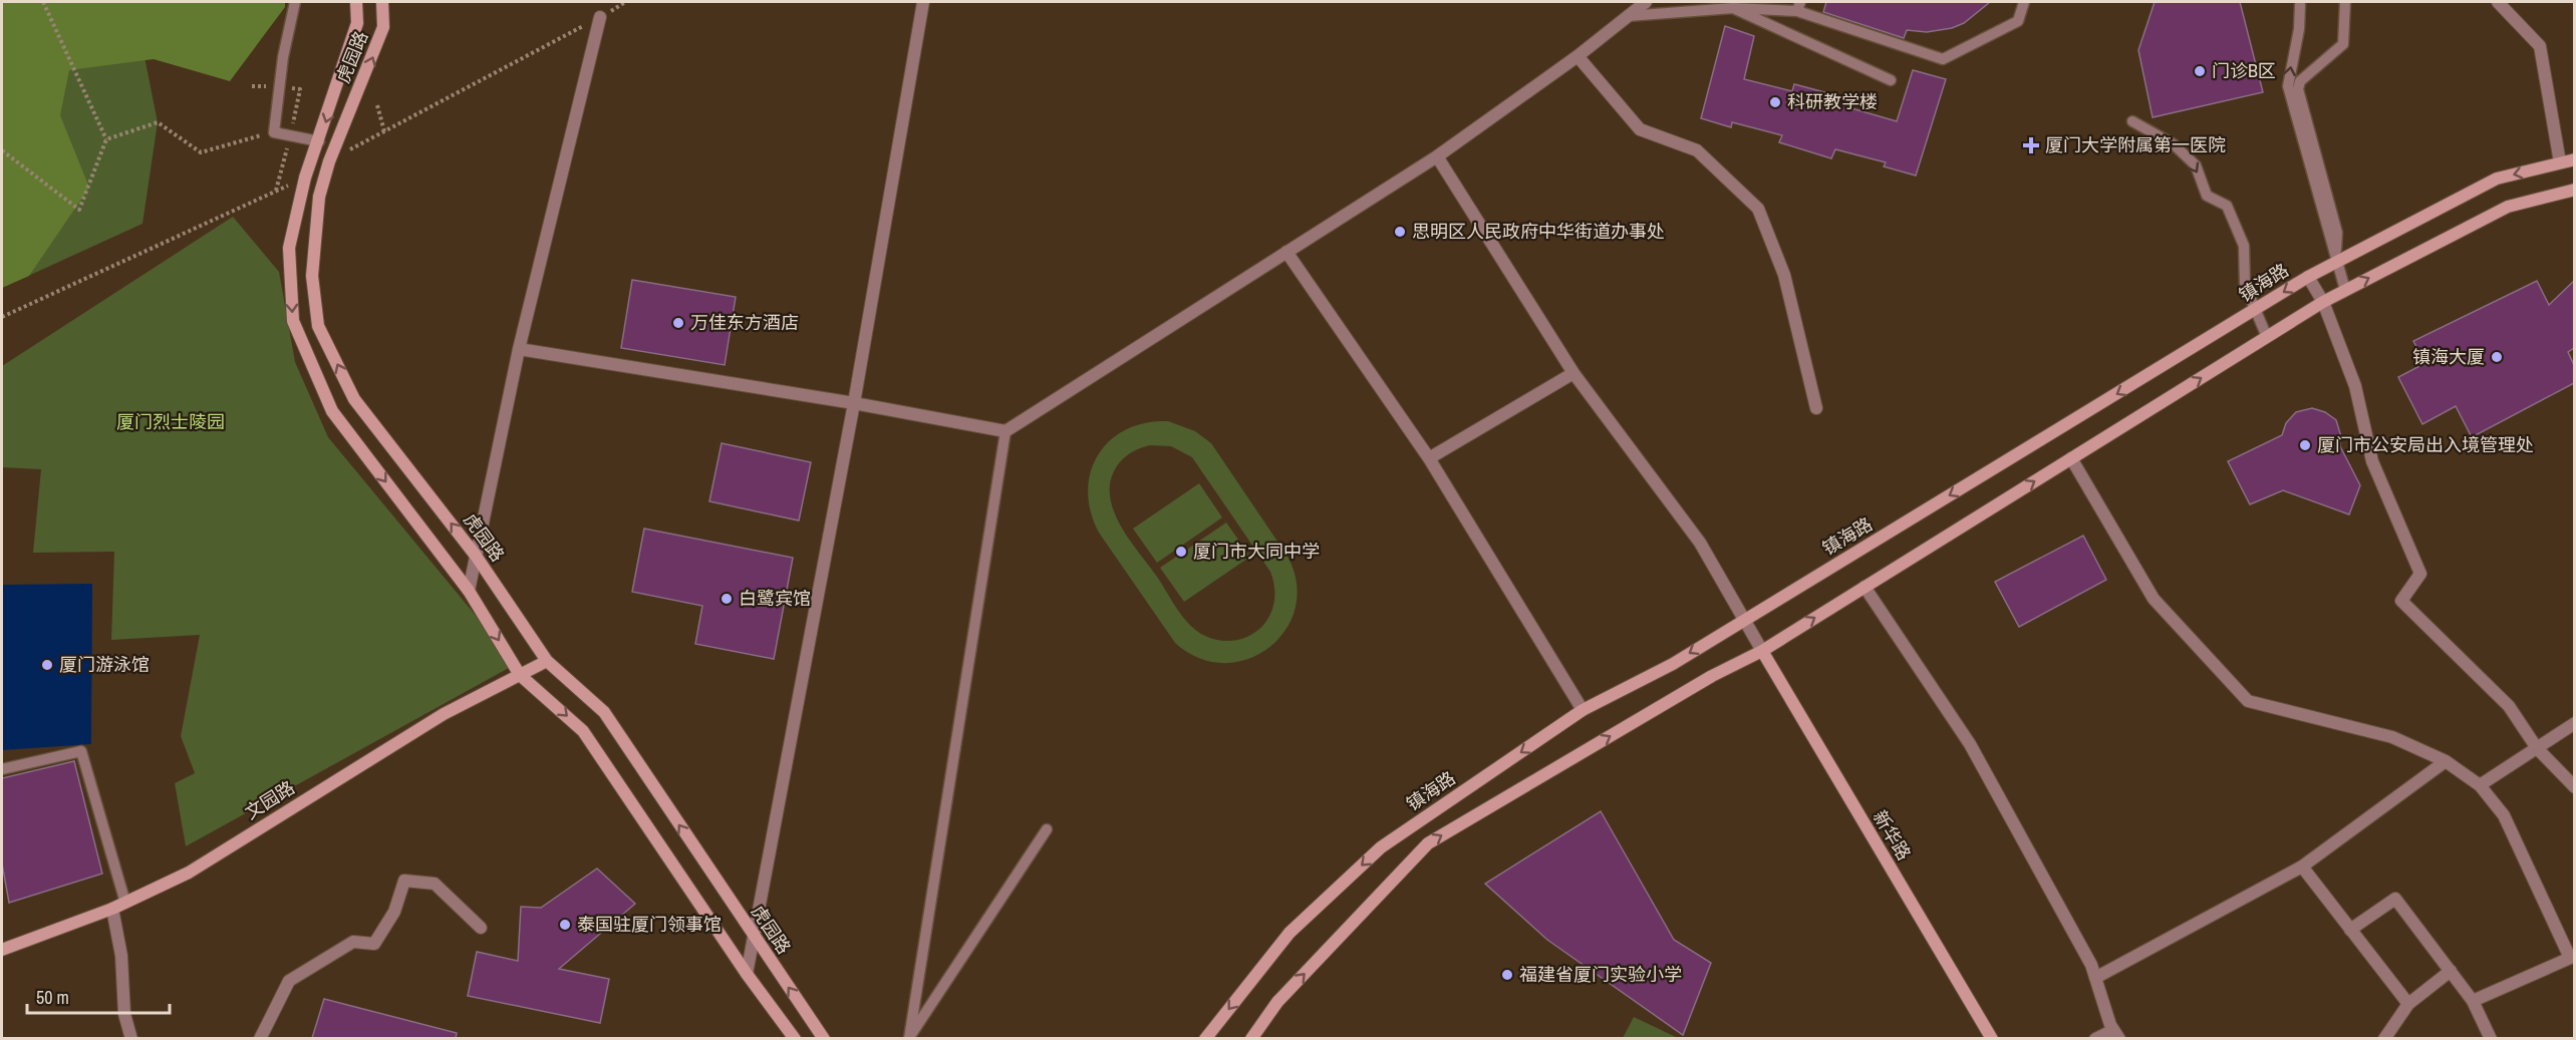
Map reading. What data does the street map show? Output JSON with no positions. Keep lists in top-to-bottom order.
{
  "streets": {
    "main road": [
      "虎园路",
      "镇海路",
      "文园路",
      "新华路"
    ]
  },
  "crossings": [
    ["虎园路", "文园路"]
  ],
  "parks": ["厦门烈士陵园"],
  "places": {
    "other": [
      "门诊B区",
      "科研教学楼",
      "思明区人民政府中华街道办事处",
      "万佳东方酒店",
      "镇海大厦",
      "厦门市公安局出入境管理处",
      "厦门市大同中学",
      "白鹭宾馆",
      "厦门游泳馆",
      "泰国驻厦门领事馆",
      "福建省厦门实验小学"
    ],
    "health": ["厦门大学附属第一医院"]
  },
  "scale_bar": "50 m"
}
